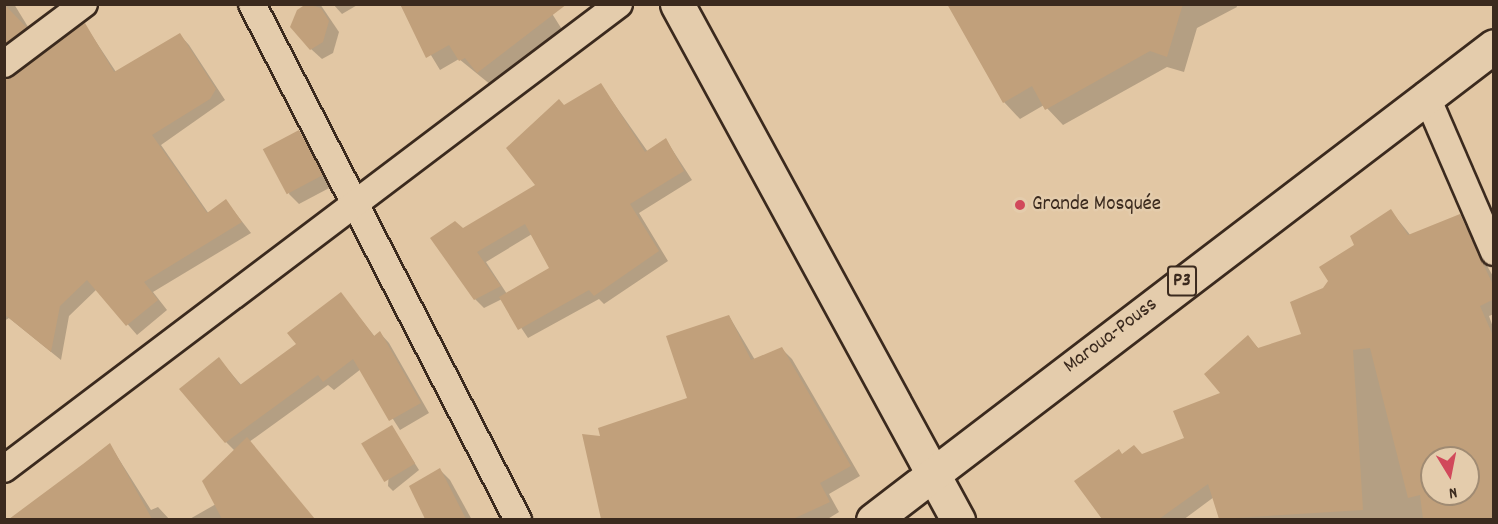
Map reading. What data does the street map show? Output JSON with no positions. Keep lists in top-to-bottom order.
{
  "streets": {
    "main road": ["P3", "Maroua-Pouss"]
  },
  "places": ["Grande Mosquée"],
  "north": "bottom"
}
